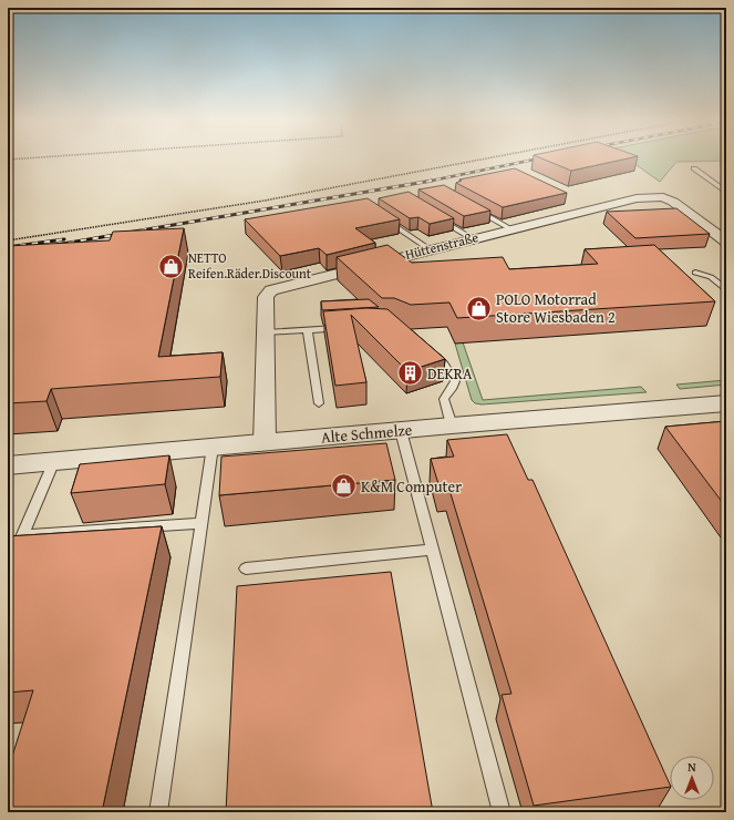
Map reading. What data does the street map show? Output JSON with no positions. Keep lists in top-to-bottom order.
{
  "streets": {
    "street": ["Hüttenstraße", "Alte Schmelze"]
  },
  "crossings": [
    ["Hüttenstraße", "Alte Schmelze"]
  ],
  "places": {
    "shop": ["NETTO Reifen.Räder.Discount", "POLO Motorrad Store Wiesbaden 2", "K&M Computer"],
    "building": ["DEKRA"]
  },
  "north": "top"
}
